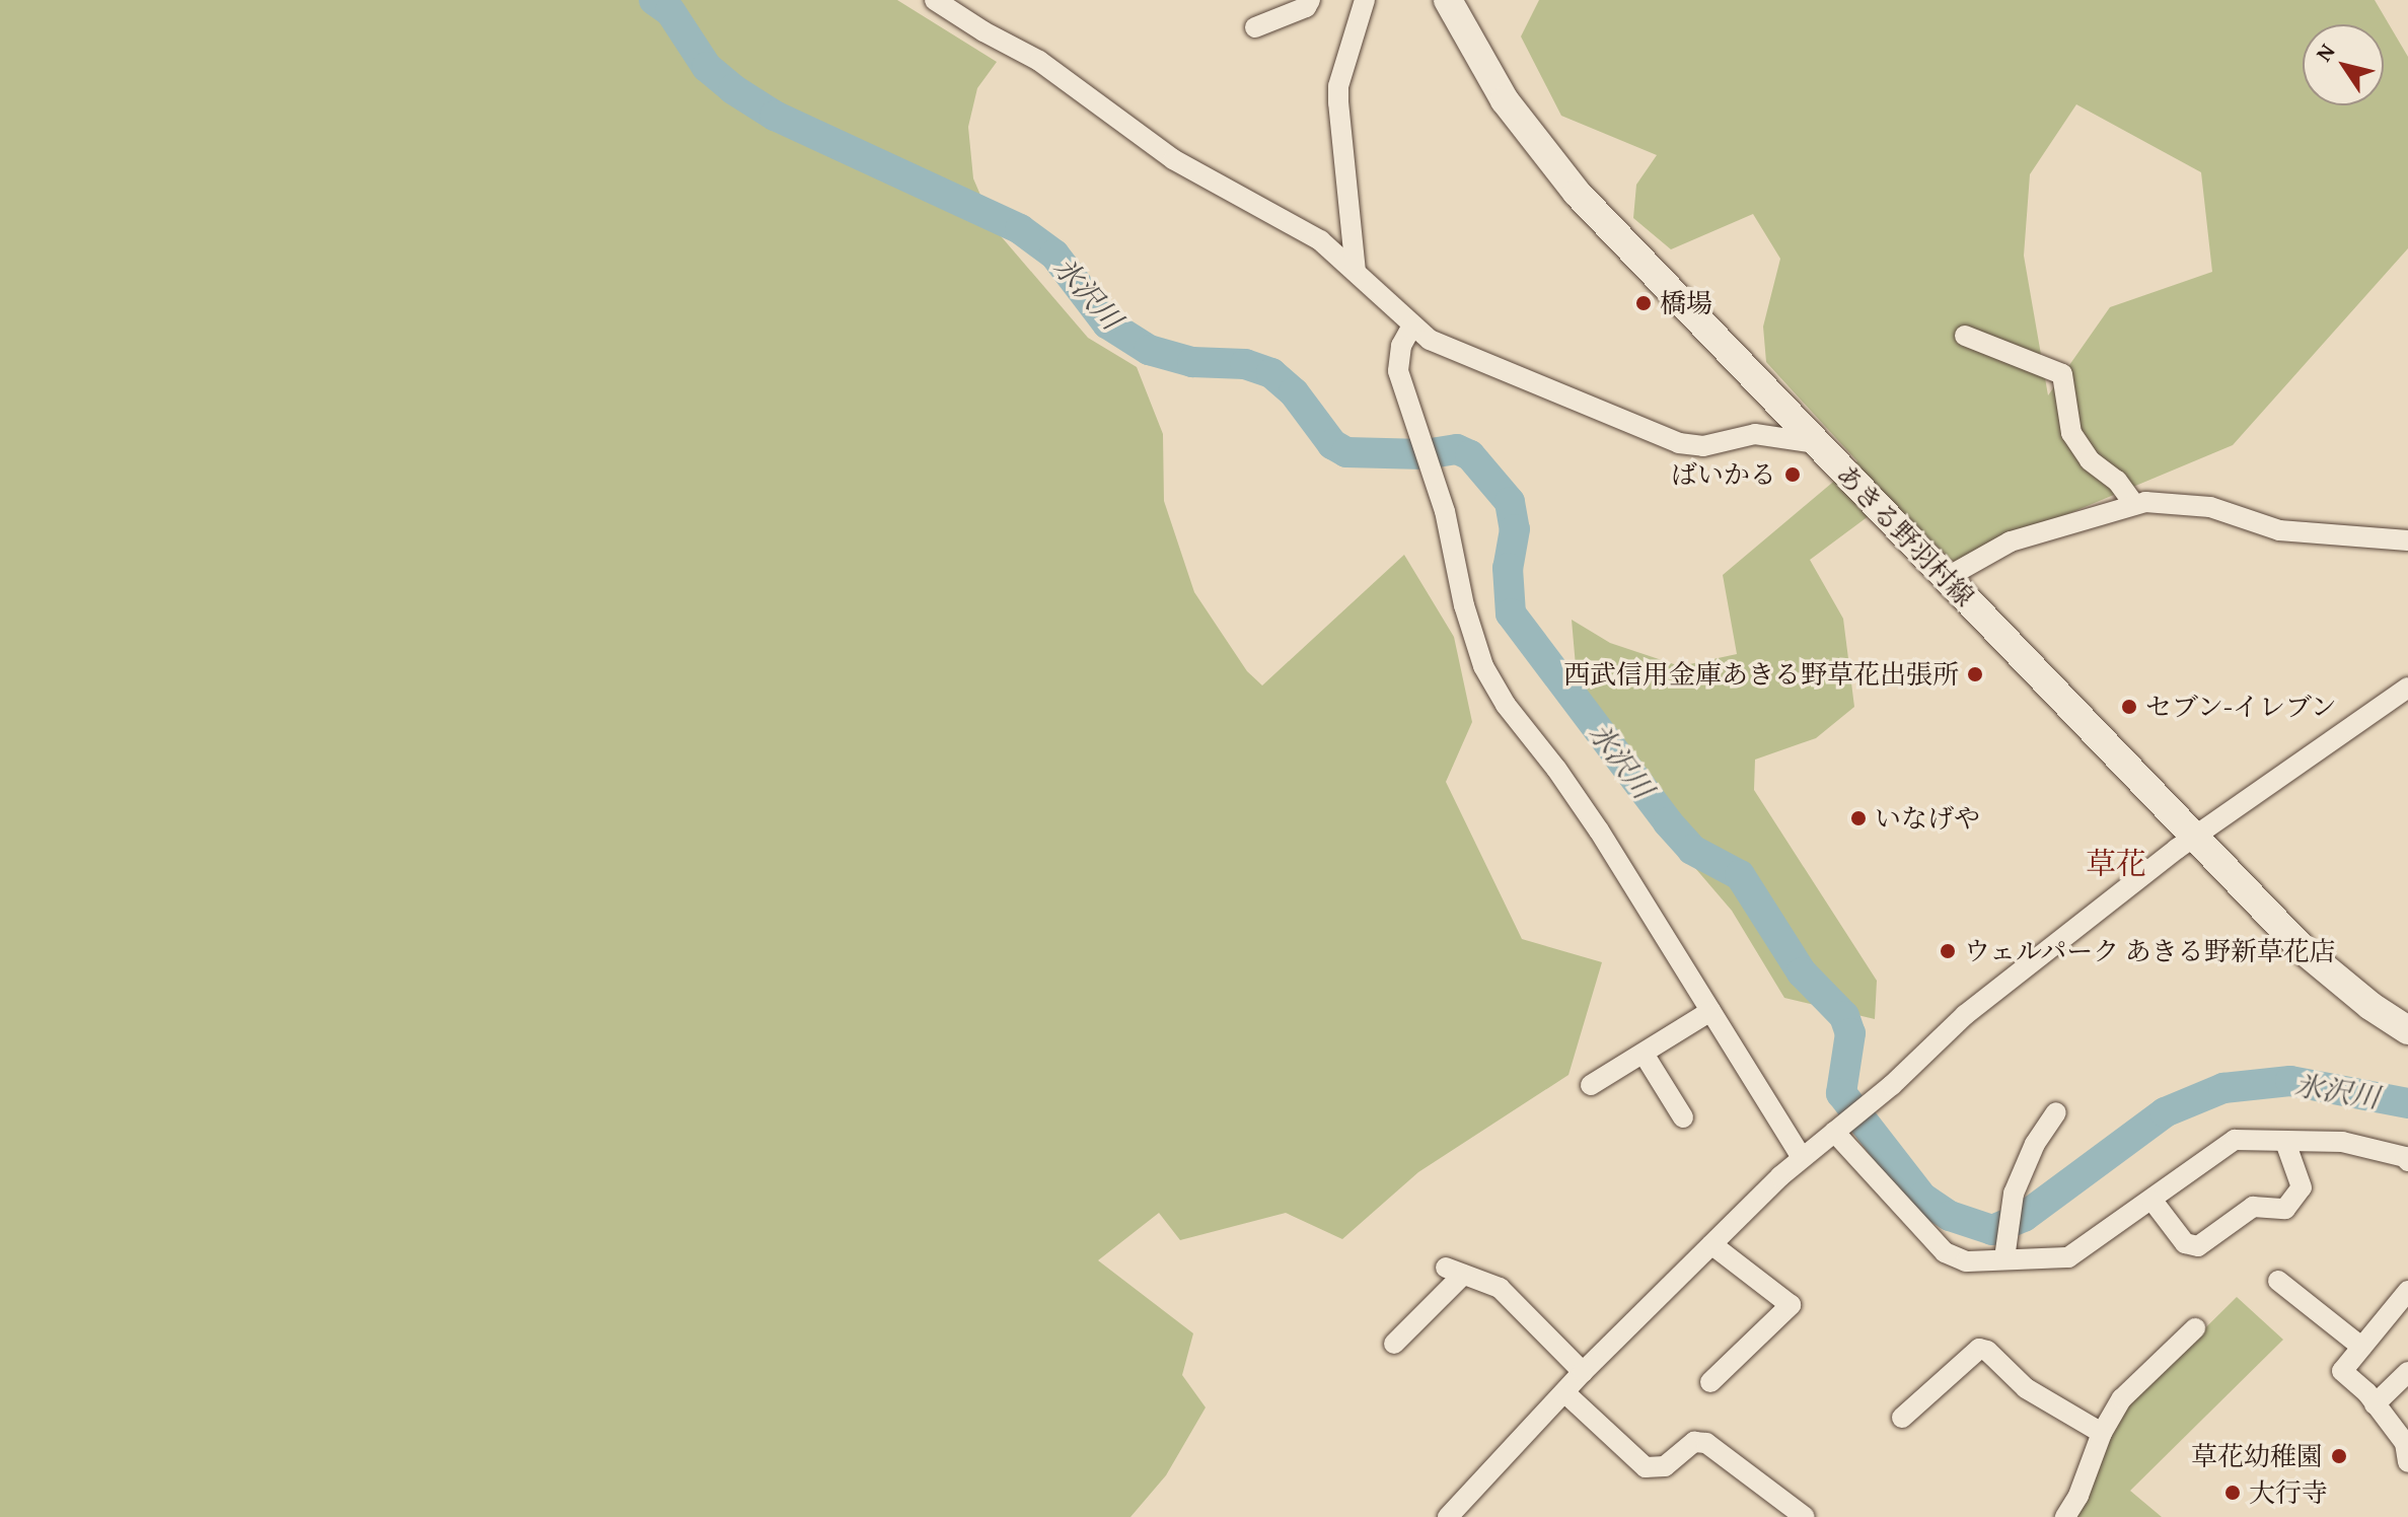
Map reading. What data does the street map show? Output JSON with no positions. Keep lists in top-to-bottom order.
{
  "streets": {
    "main road": ["あきる野羽村線"]
  },
  "districts": ["草花"],
  "water": ["氷沢川"],
  "places": [
    "橋場",
    "ばいかる",
    "西武信用金庫あきる野草花出張所",
    "セブン-イレブン",
    "いなげや",
    "ウェルパーク あきる野新草花店",
    "草花幼稚園",
    "大行寺"
  ],
  "north": "top left"
}
